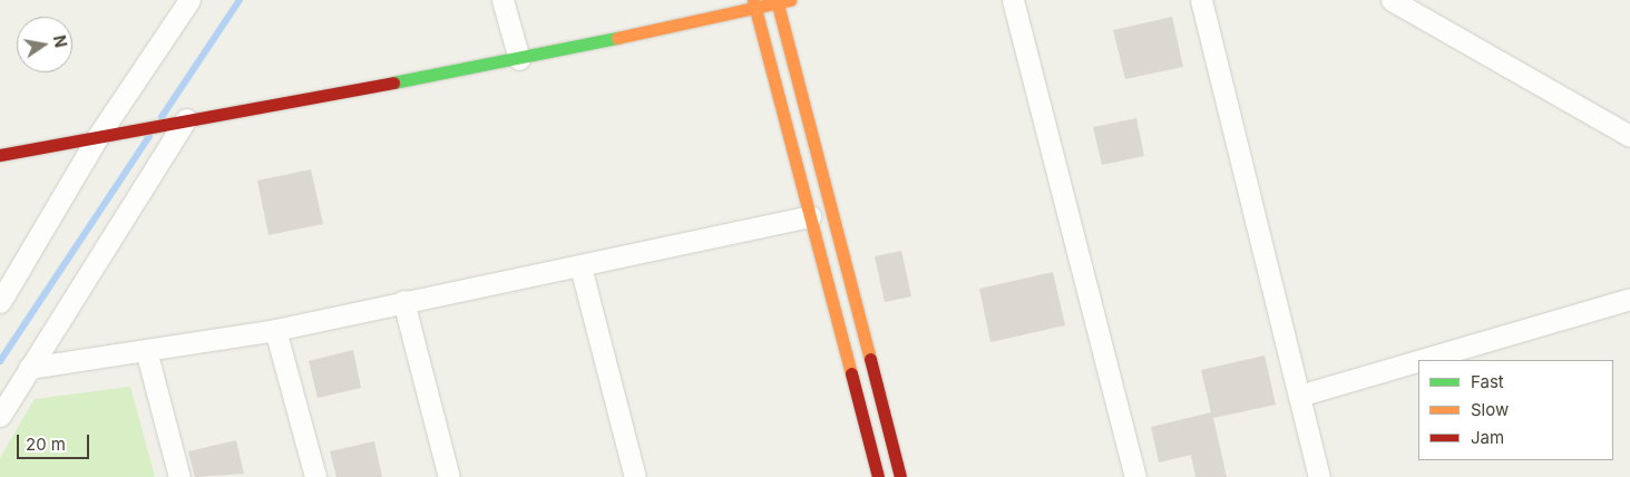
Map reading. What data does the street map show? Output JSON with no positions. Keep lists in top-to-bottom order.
{
  "legend": ["Fast", "Slow", "Jam"],
  "scale_bar": "20 m",
  "north": "right"
}
